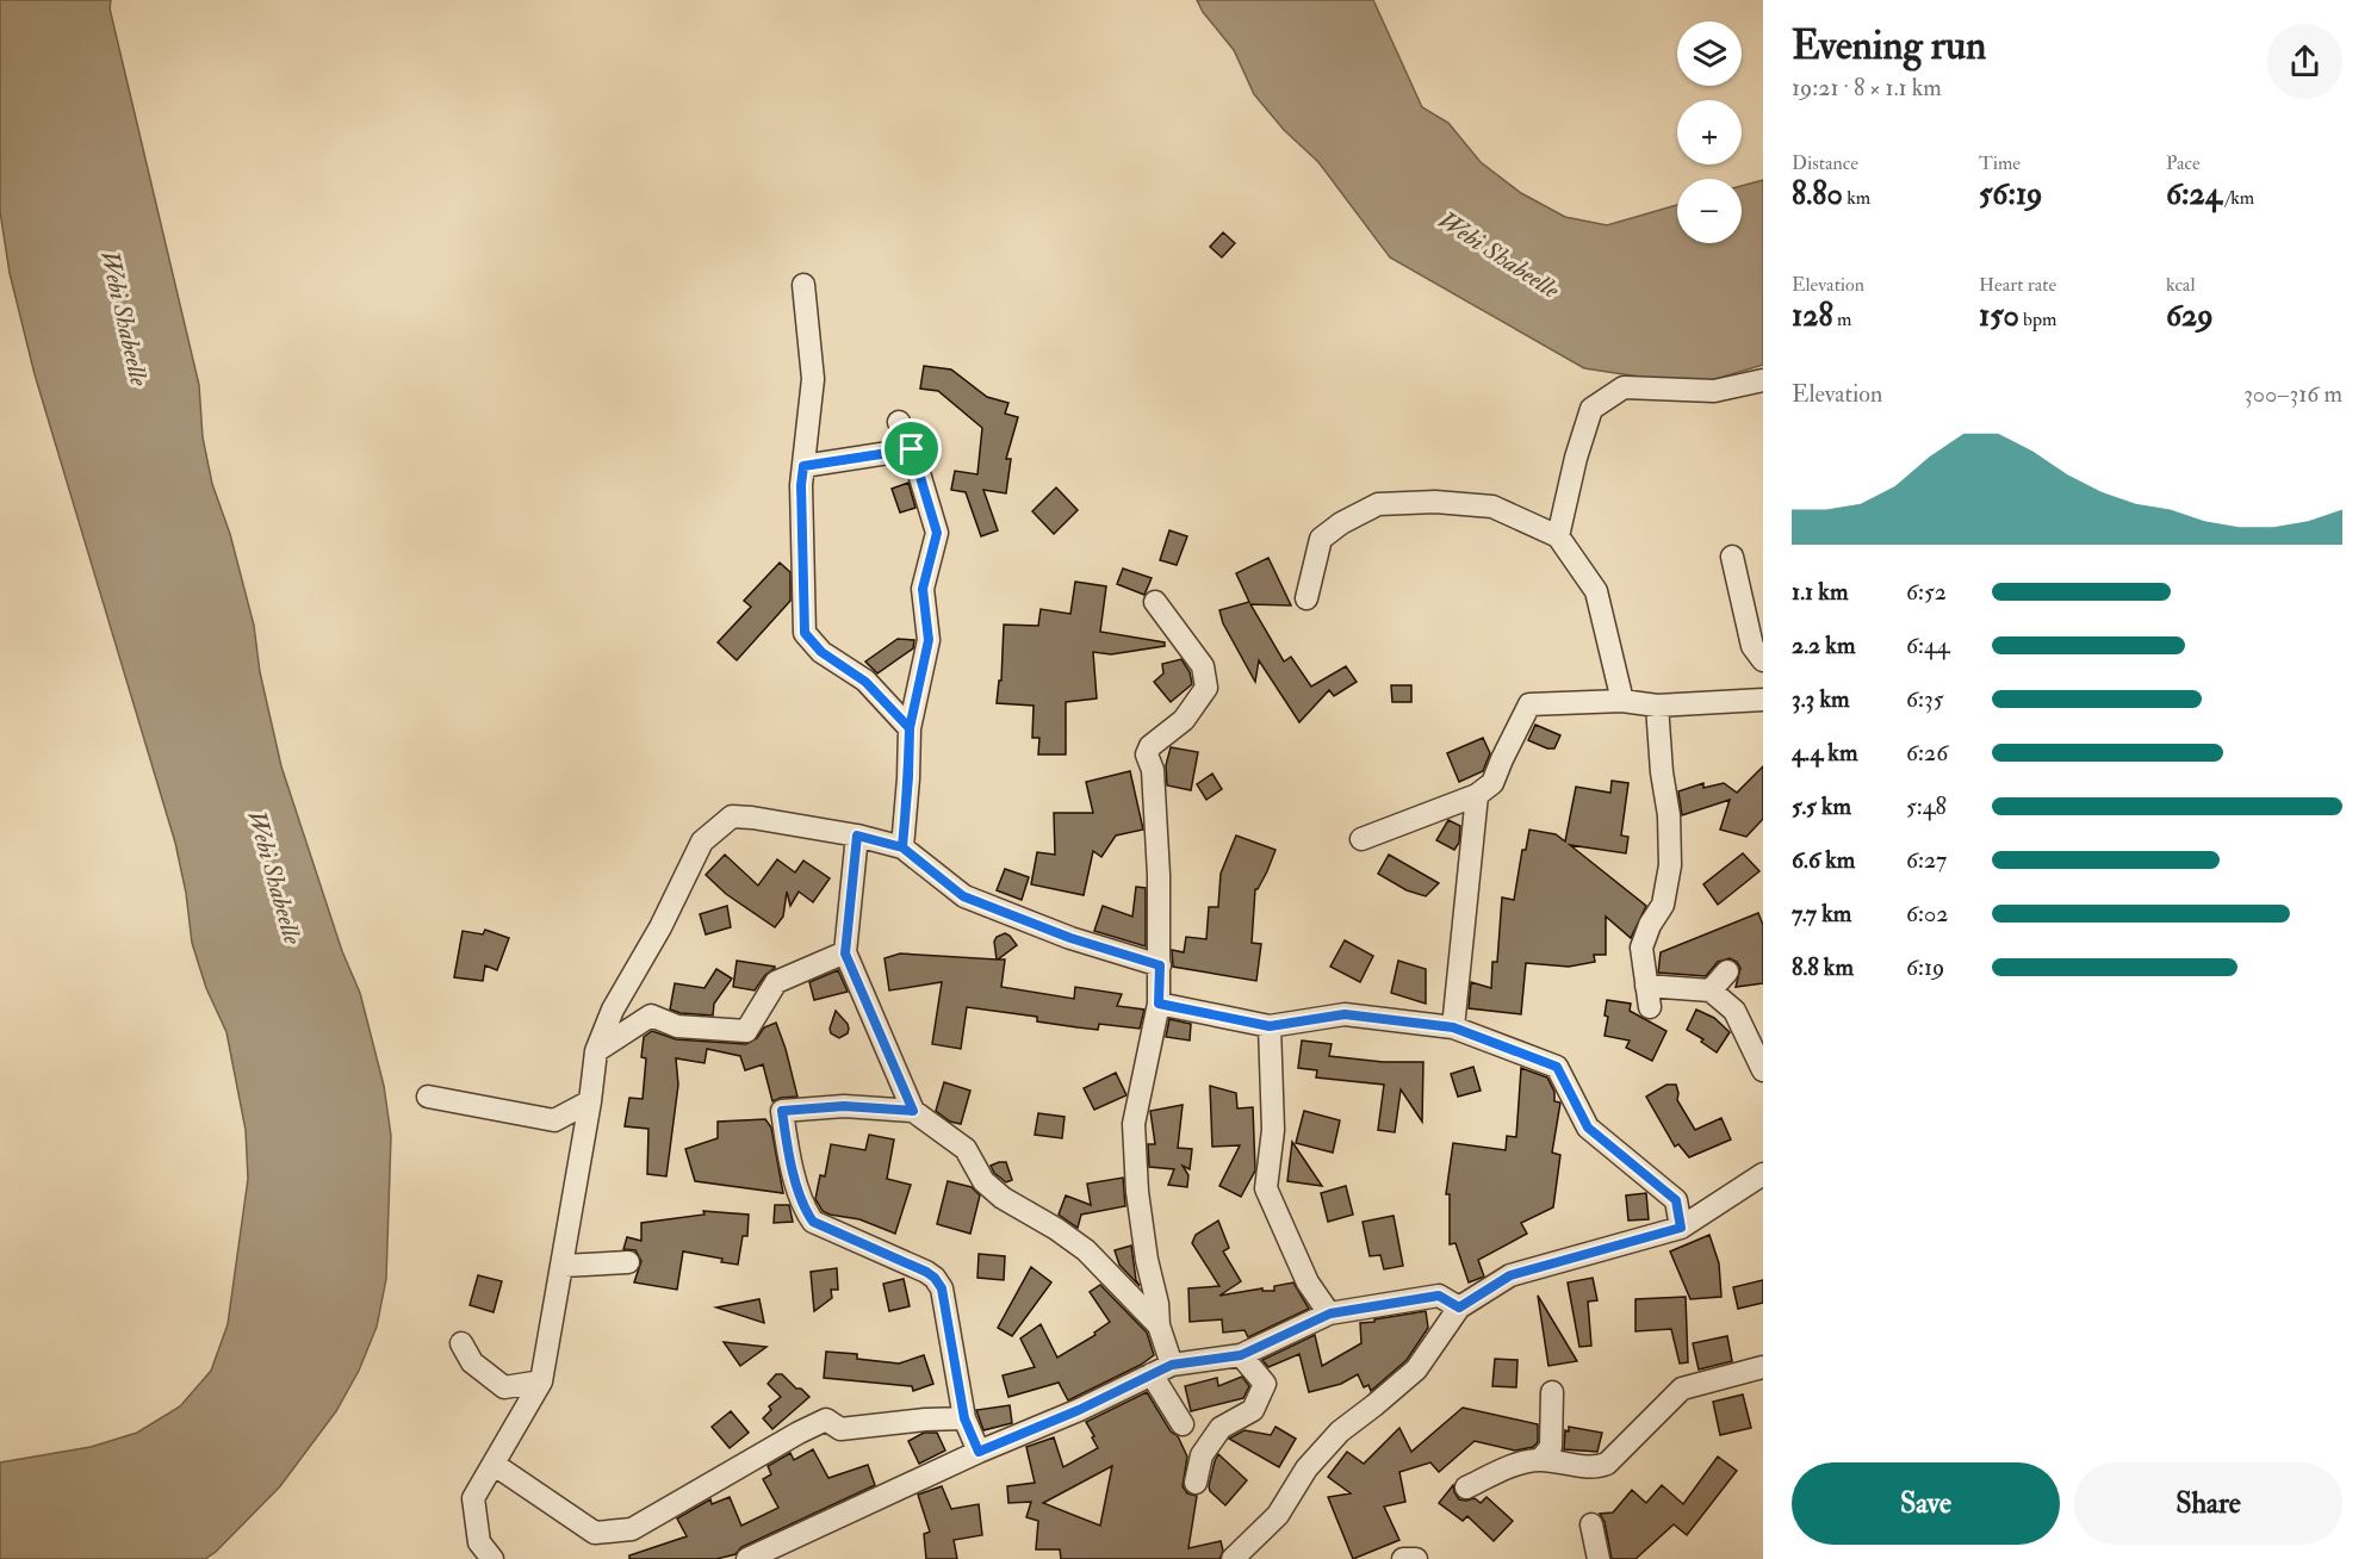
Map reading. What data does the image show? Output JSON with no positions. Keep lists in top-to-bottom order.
{
  "water": ["Webi Shabeelle"],
  "page": {
    "heading": ["Evening run", "19:21 · 8 × 1.1 km"],
    "map_buttons": ["+", "−"],
    "stats": [
      ["Distance", "8.80 km"],
      ["Time", "56:19"],
      ["Pace", "6:24 /km"],
      ["Elevation", "128 m"],
      ["Heart rate", "150 bpm"],
      ["kcal", "629"]
    ],
    "chart": ["Elevation", "300–316 m"],
    "list": [
      {
        "name": "1.1 km",
        "note": "6:52"
      },
      {
        "name": "2.2 km",
        "note": "6:44"
      },
      {
        "name": "3.3 km",
        "note": "6:35"
      },
      {
        "name": "4.4 km",
        "note": "6:26"
      },
      {
        "name": "5.5 km",
        "note": "5:48"
      },
      {
        "name": "6.6 km",
        "note": "6:27"
      },
      {
        "name": "7.7 km",
        "note": "6:02"
      },
      {
        "name": "8.8 km",
        "note": "6:19"
      }
    ],
    "buttons": ["Save", "Share"]
  }
}
